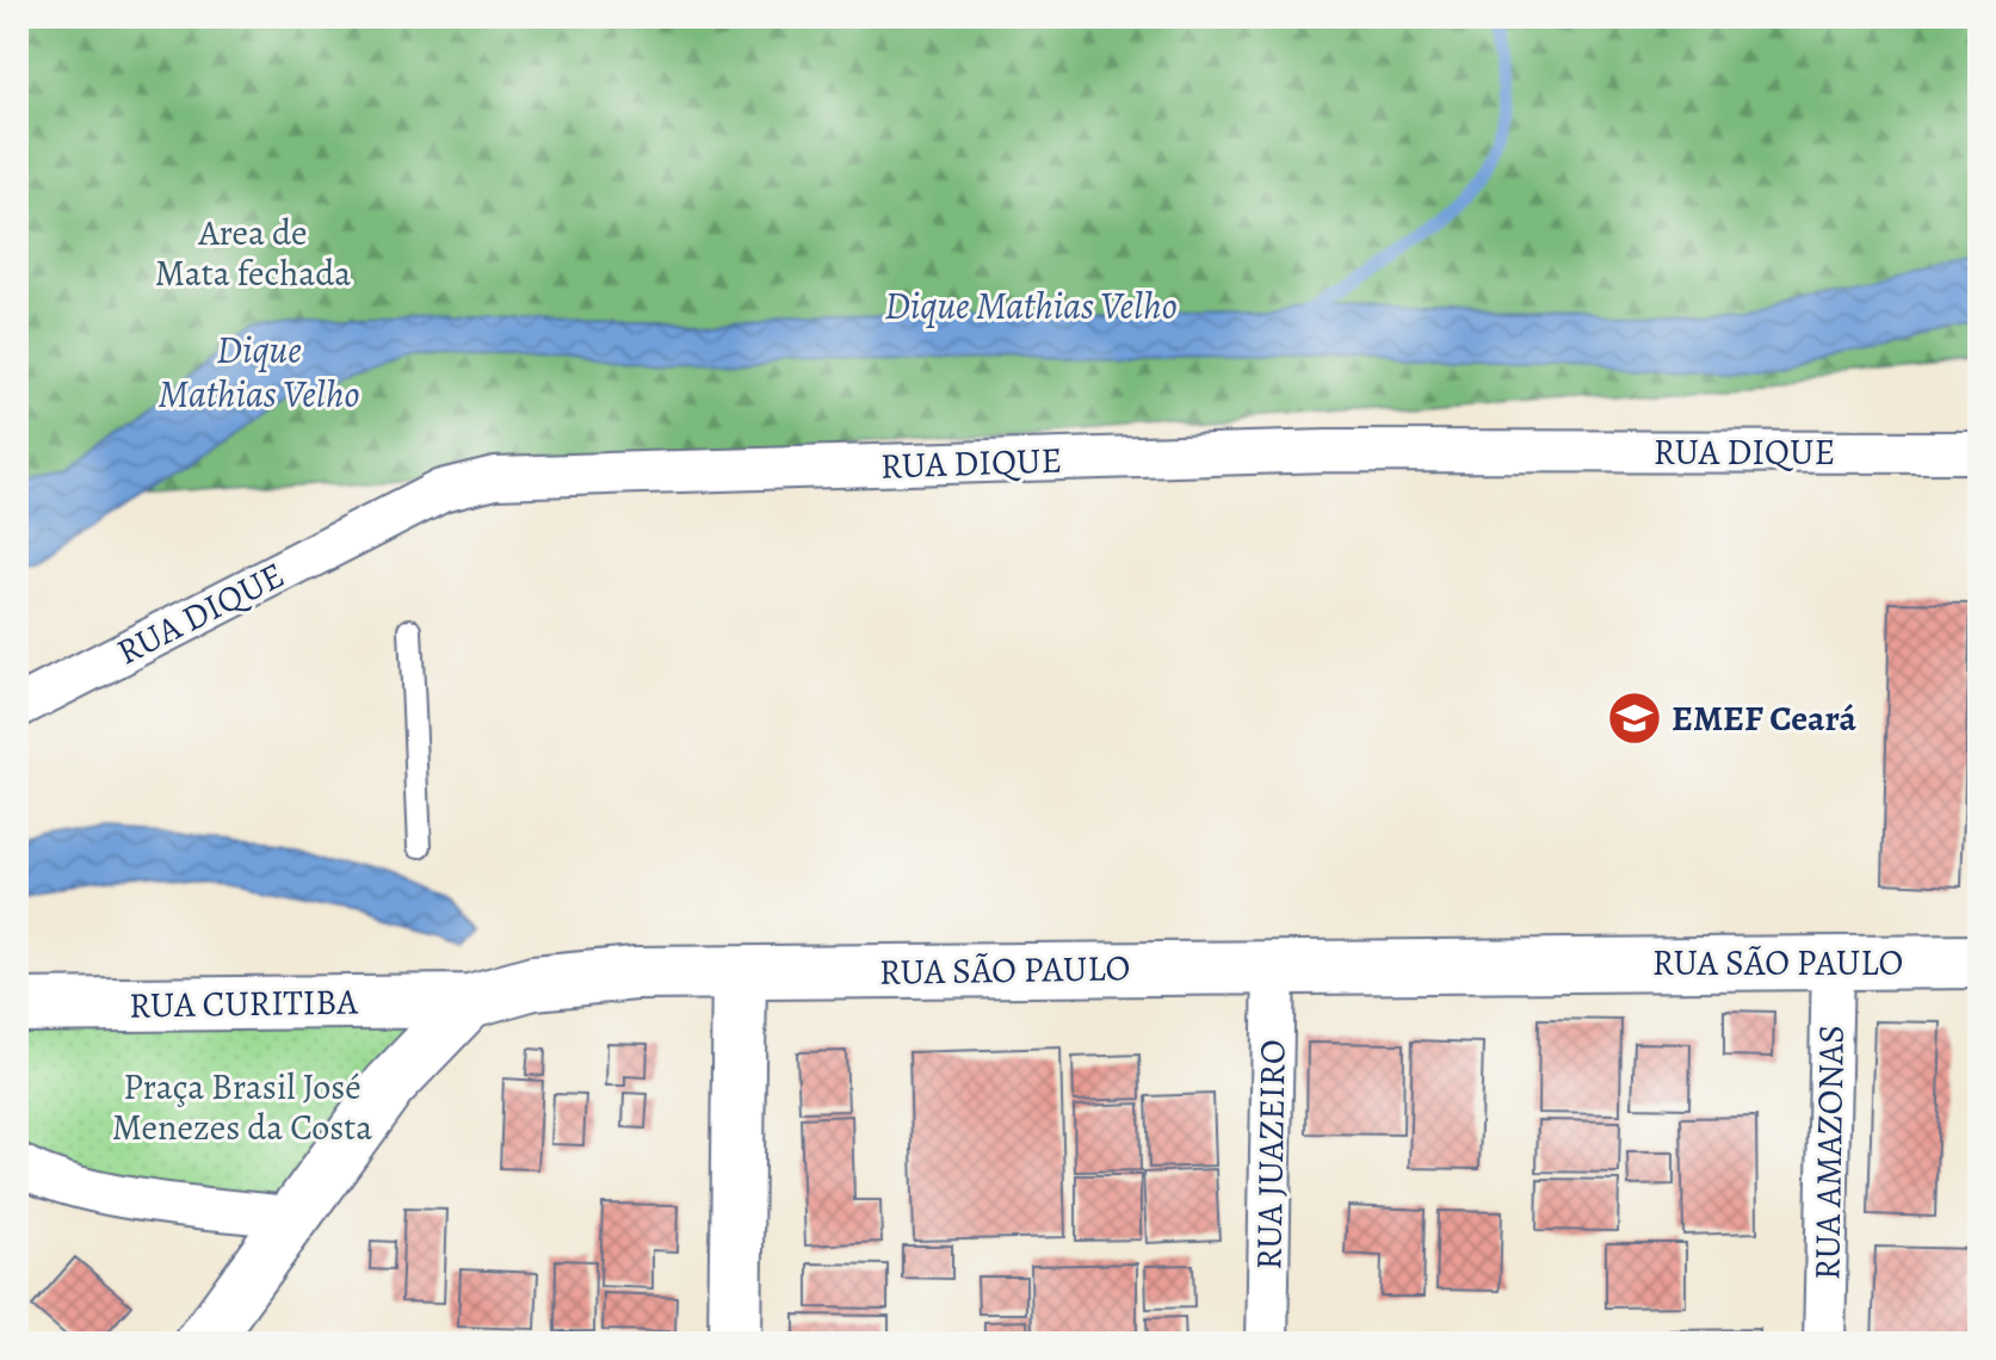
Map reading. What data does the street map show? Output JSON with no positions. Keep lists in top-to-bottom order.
{
  "streets": {
    "street": [
      "RUA DIQUE",
      "RUA SÃO PAULO",
      "RUA CURITIBA",
      "RUA AMAZONAS",
      "RUA JUAZEIRO"
    ]
  },
  "crossings": [
    ["RUA SÃO PAULO", "RUA CURITIBA"],
    ["RUA SÃO PAULO", "RUA AMAZONAS"],
    ["RUA SÃO PAULO", "RUA JUAZEIRO"]
  ],
  "water": ["Dique Mathias Velho"],
  "parks": ["Area de Mata fechada", "Praça Brasil José Menezes da Costa"],
  "places": {
    "school or university": ["EMEF Ceará"]
  }
}
